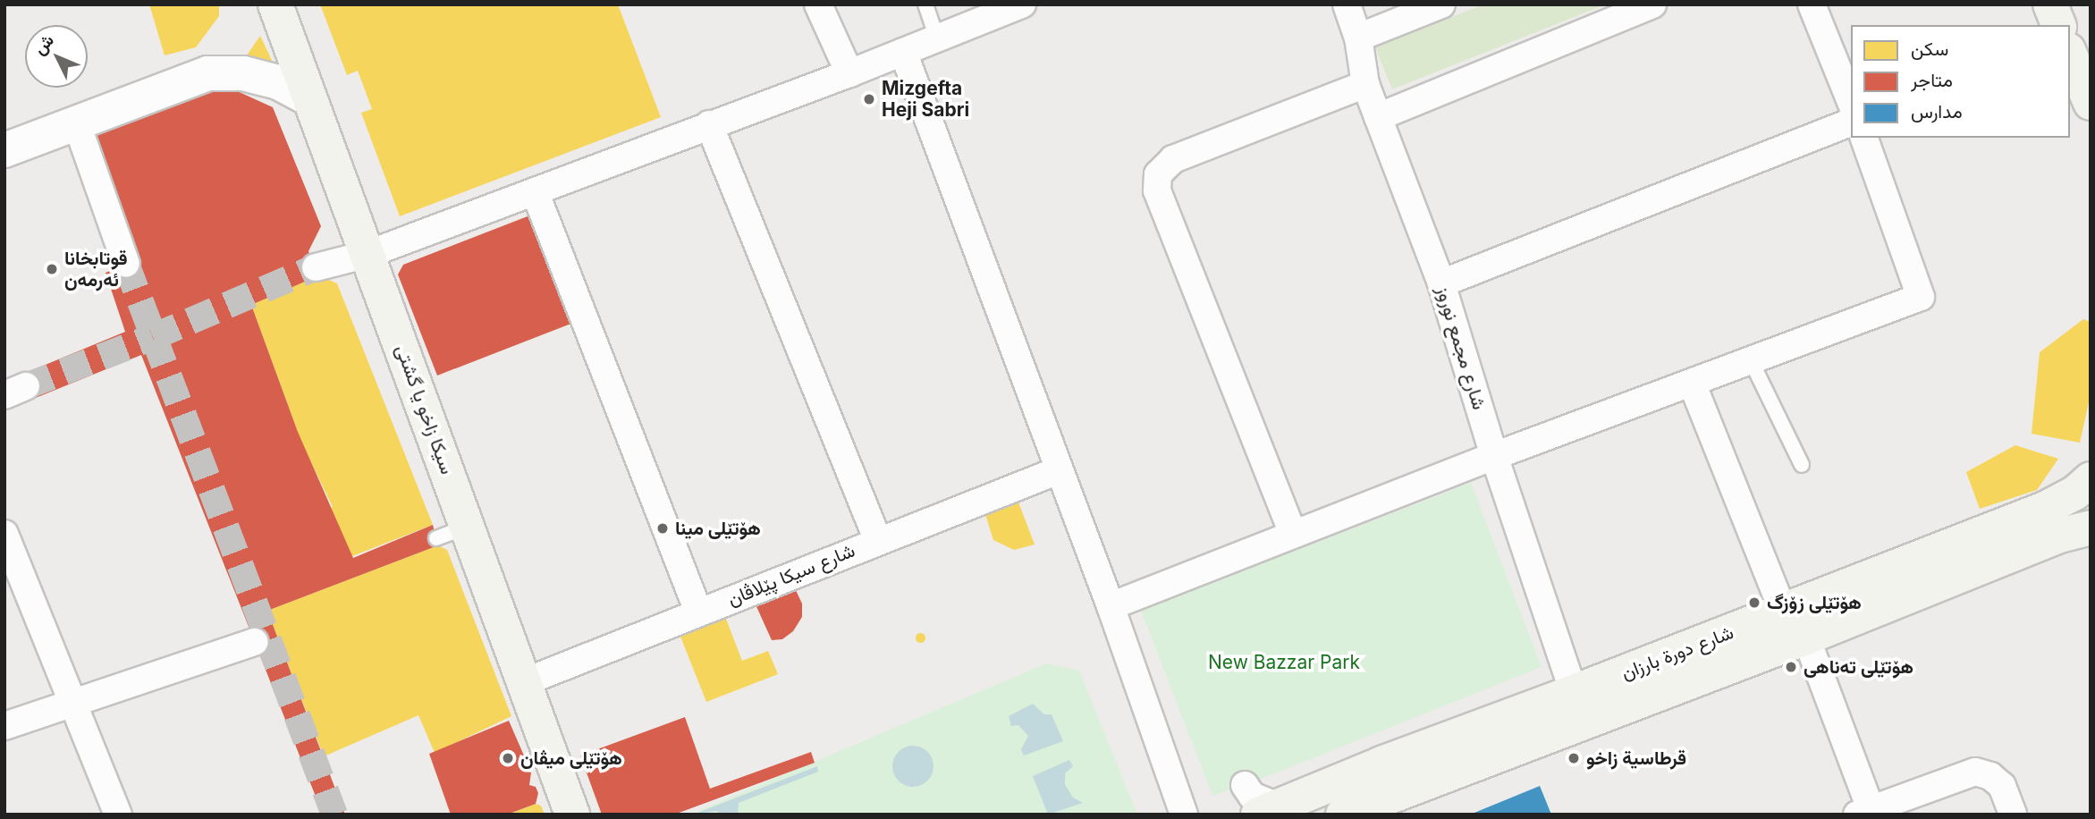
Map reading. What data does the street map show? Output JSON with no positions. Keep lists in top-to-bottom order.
{
  "streets": {
    "main road": ["سیکا زاخو یا گشتى", "شارع دورة بارزان"],
    "street": ["شارع مجمع نوروز", "شارع سيكا پێلاڤان"]
  },
  "crossings": [
    ["شارع مجمع نوروز", "شارع دورة بارزان"],
    ["سیکا زاخو یا گشتى", "شارع سيكا پێلاڤان"]
  ],
  "parks": ["New Bazzar Park"],
  "places": [
    "Mizgefta Heji Sabri",
    "قوتابخانا ئه‌رمه‌ن",
    "هۆتێلی مینا",
    "هۆتێلی زۆزگ",
    "هۆتێلی تەناهی",
    "هۆتێلی میڤان",
    "قرطاسية زاخو"
  ],
  "legend": ["سكن", "متاجر", "مدارس"],
  "north": "top left"
}
